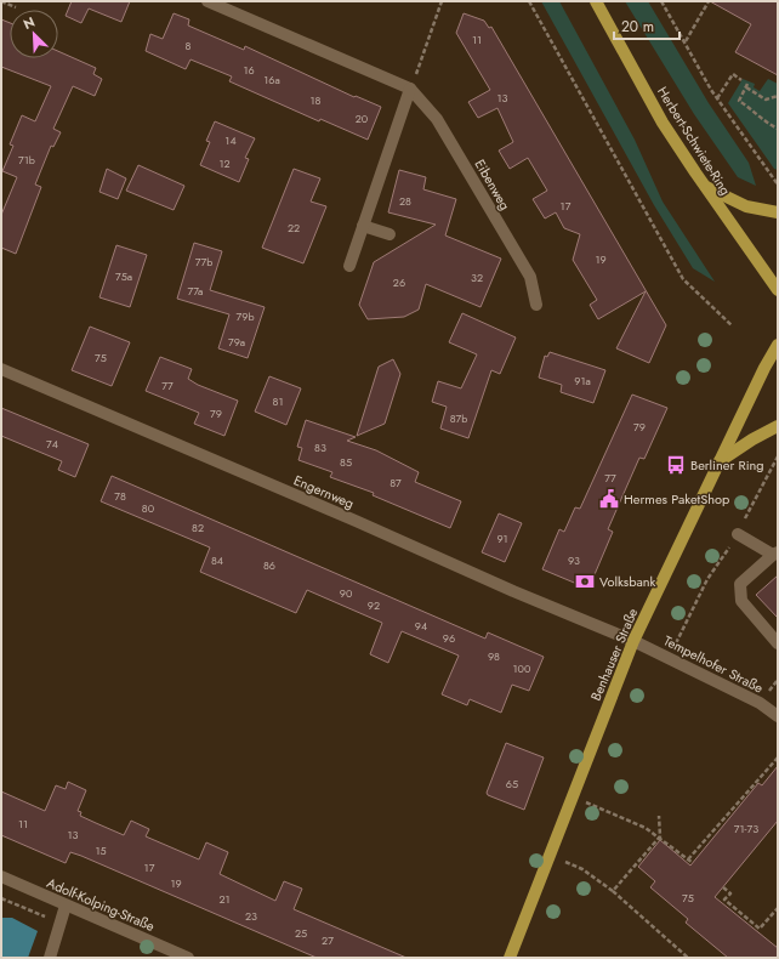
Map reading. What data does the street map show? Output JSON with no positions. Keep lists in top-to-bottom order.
{
  "streets": {
    "main road": ["Herbert-Schwiete-Ring", "Benhauser Straße"],
    "street": [
      "Eibenweg",
      "Engernweg",
      "Tempelhofer Straße",
      "Adolf-Kolping-Straße"
    ]
  },
  "crossings": [
    ["Engernweg", "Benhauser Straße"],
    ["Engernweg", "Tempelhofer Straße"],
    ["Benhauser Straße", "Tempelhofer Straße"]
  ],
  "places": {
    "bus stop": ["Berliner Ring"],
    "public building": ["Hermes PaketShop"],
    "bank": ["Volksbank"]
  },
  "house_numbers": [
    "11",
    "8",
    "16",
    "16a",
    "13",
    "18",
    "20",
    "14",
    "71b",
    "12",
    "28",
    "17",
    "22",
    "19",
    "77b",
    "75a",
    "32",
    "26",
    "77a",
    "79b",
    "79a",
    "75",
    "91a",
    "77",
    "81",
    "79",
    "87b",
    "79",
    "74",
    "83",
    "85",
    "77",
    "87",
    "78",
    "80",
    "82",
    "91",
    "84",
    "93",
    "86",
    "90",
    "92",
    "94",
    "96",
    "98",
    "100",
    "65",
    "11",
    "71-73",
    "13",
    "15",
    "17",
    "19",
    "75",
    "21",
    "23",
    "25",
    "27"
  ],
  "scale_bar": "20 m",
  "north": "top left"
}
